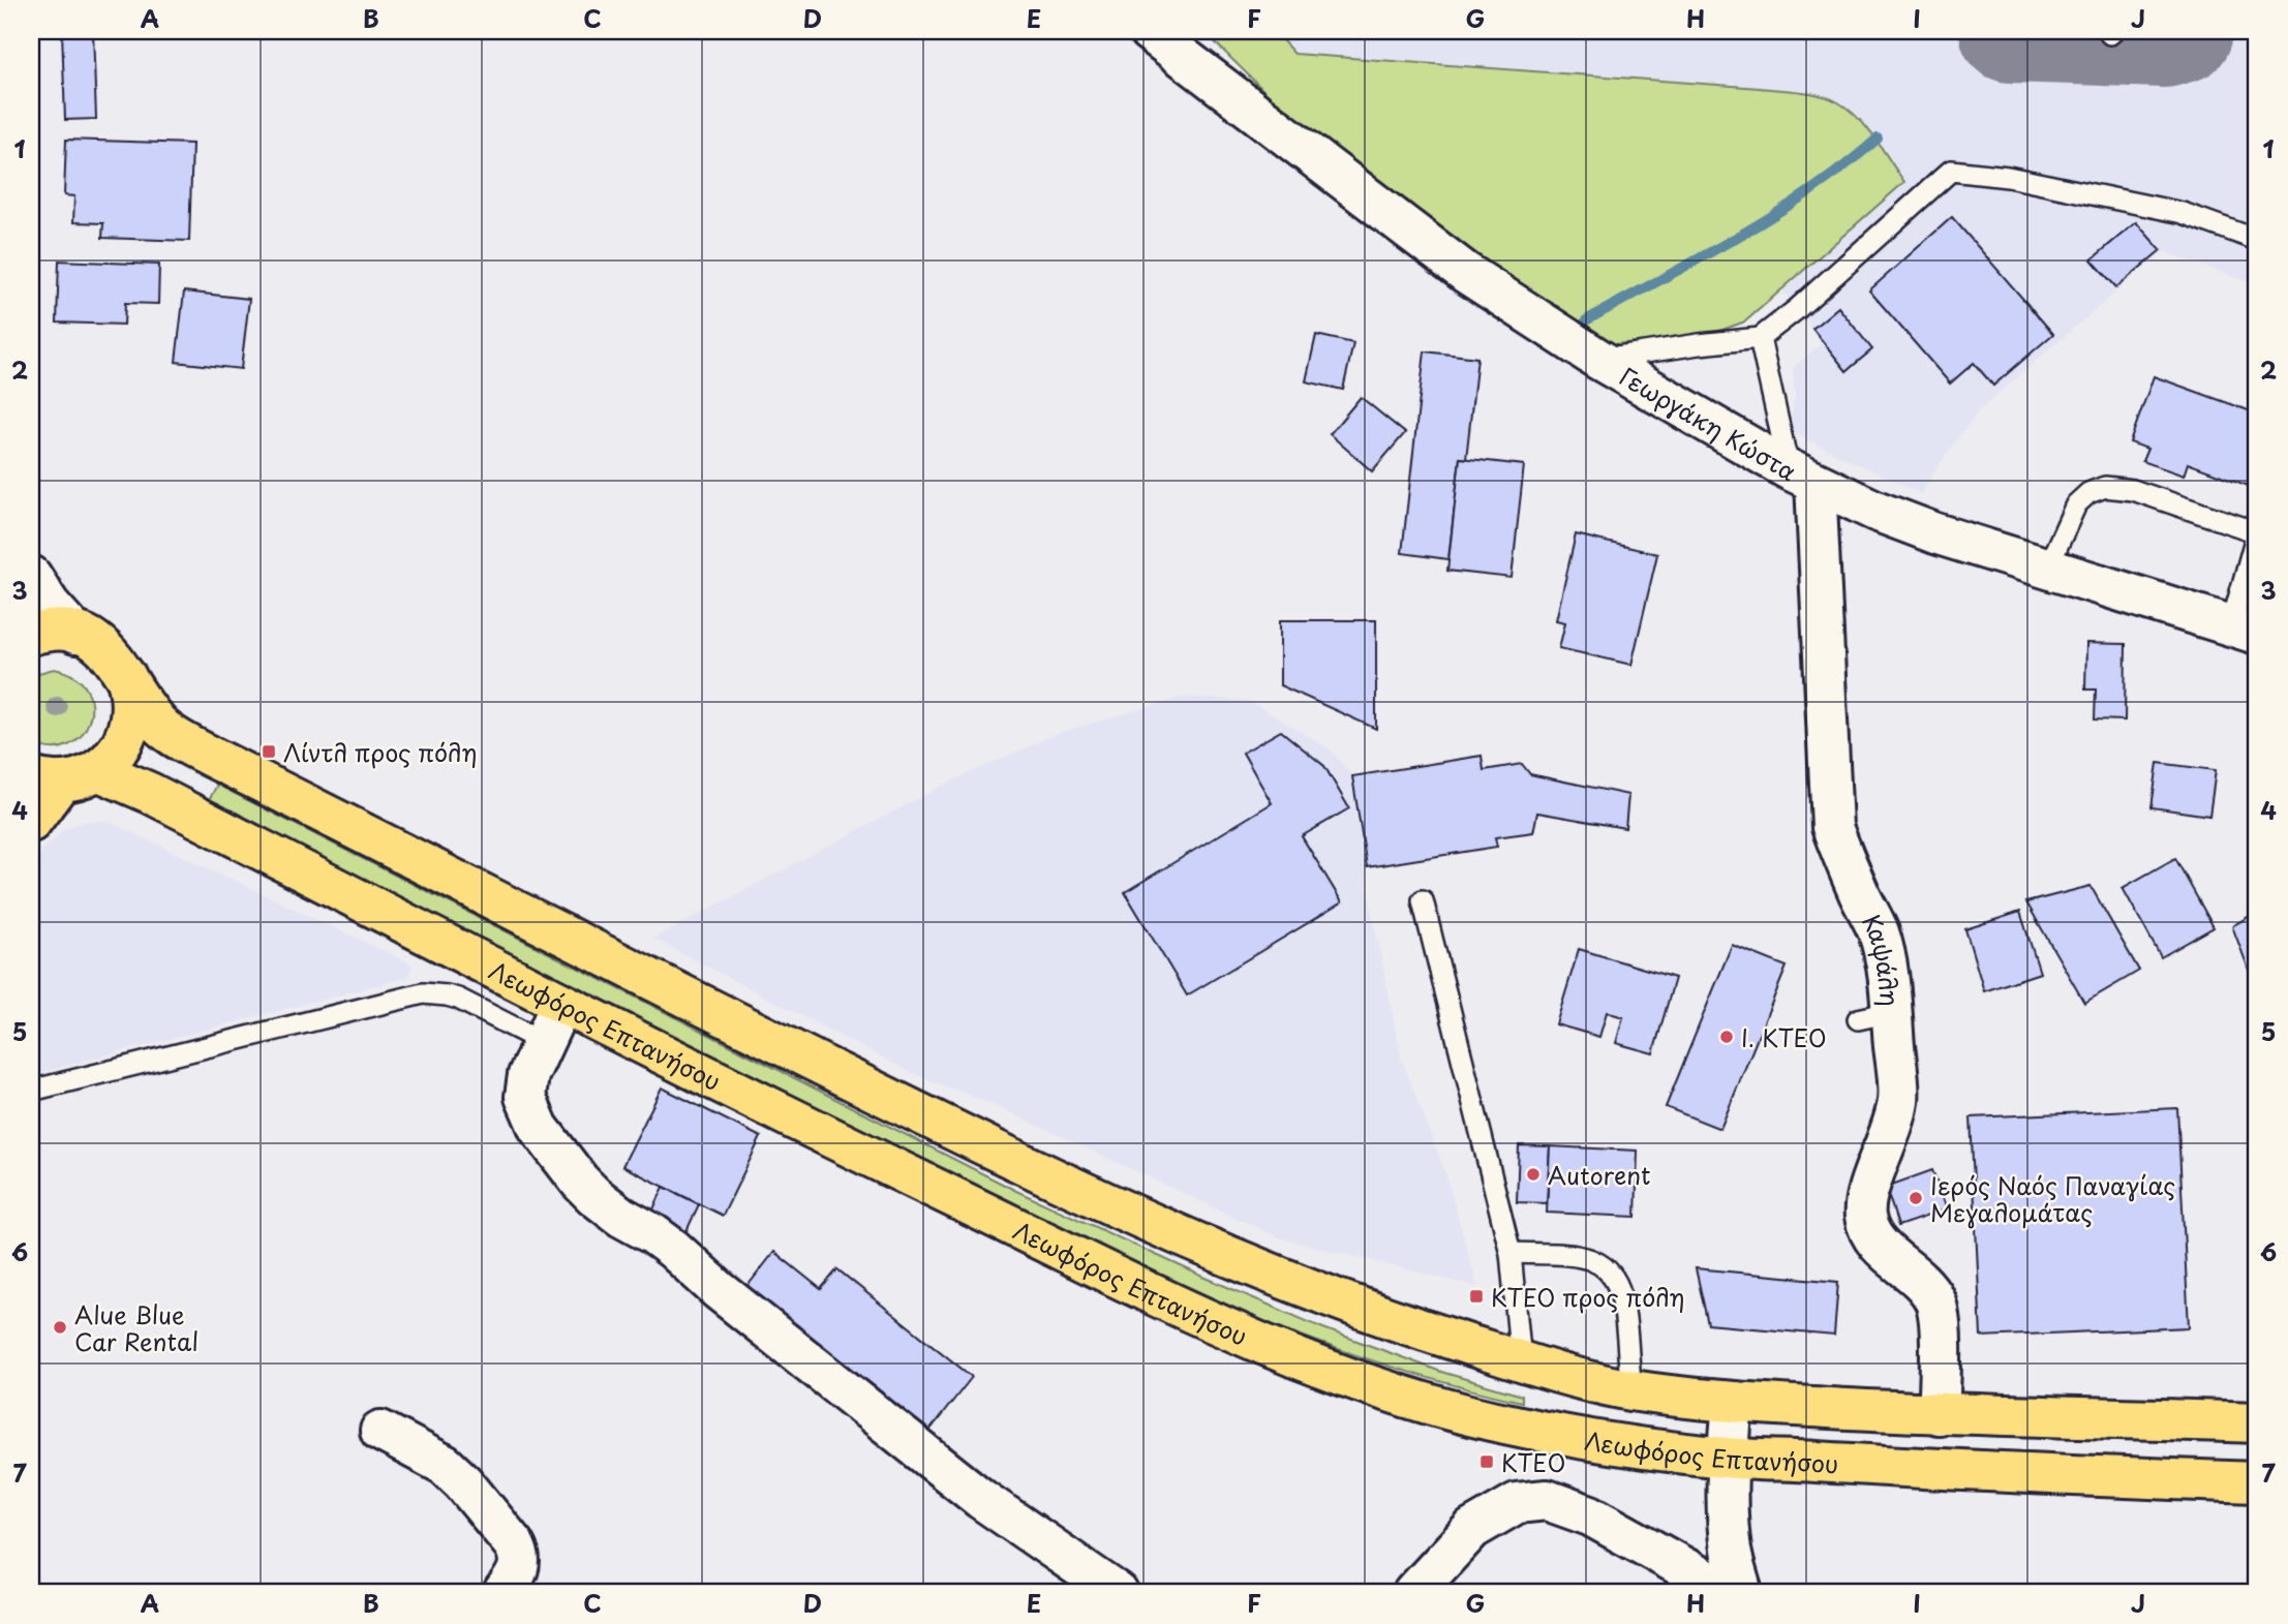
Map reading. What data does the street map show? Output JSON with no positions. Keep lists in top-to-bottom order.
{
  "streets": {
    "main road": ["Λεωφόρος Επτανήσου"],
    "street": ["Γεωργάκη Κώστα", "Καψάλη"]
  },
  "crossings": [
    ["Γεωργάκη Κώστα", "Καψάλη"]
  ],
  "places": {
    "transit": ["Λίντλ προς πόλη", "ΚΤΕΟ προς πόλη", "ΚΤΕΟ"],
    "other": [
      "Ι. ΚΤΕΟ",
      "Autorent",
      "Ιερός Ναός Παναγίας Μεγαλομάτας",
      "Alue Blue Car Rental"
    ]
  },
  "grid": {
    "columns": [
      "A",
      "B",
      "C",
      "D",
      "E",
      "F",
      "G",
      "H",
      "I",
      "J"
    ],
    "rows": [
      "1",
      "2",
      "3",
      "4",
      "5",
      "6",
      "7"
    ]
  }
}
